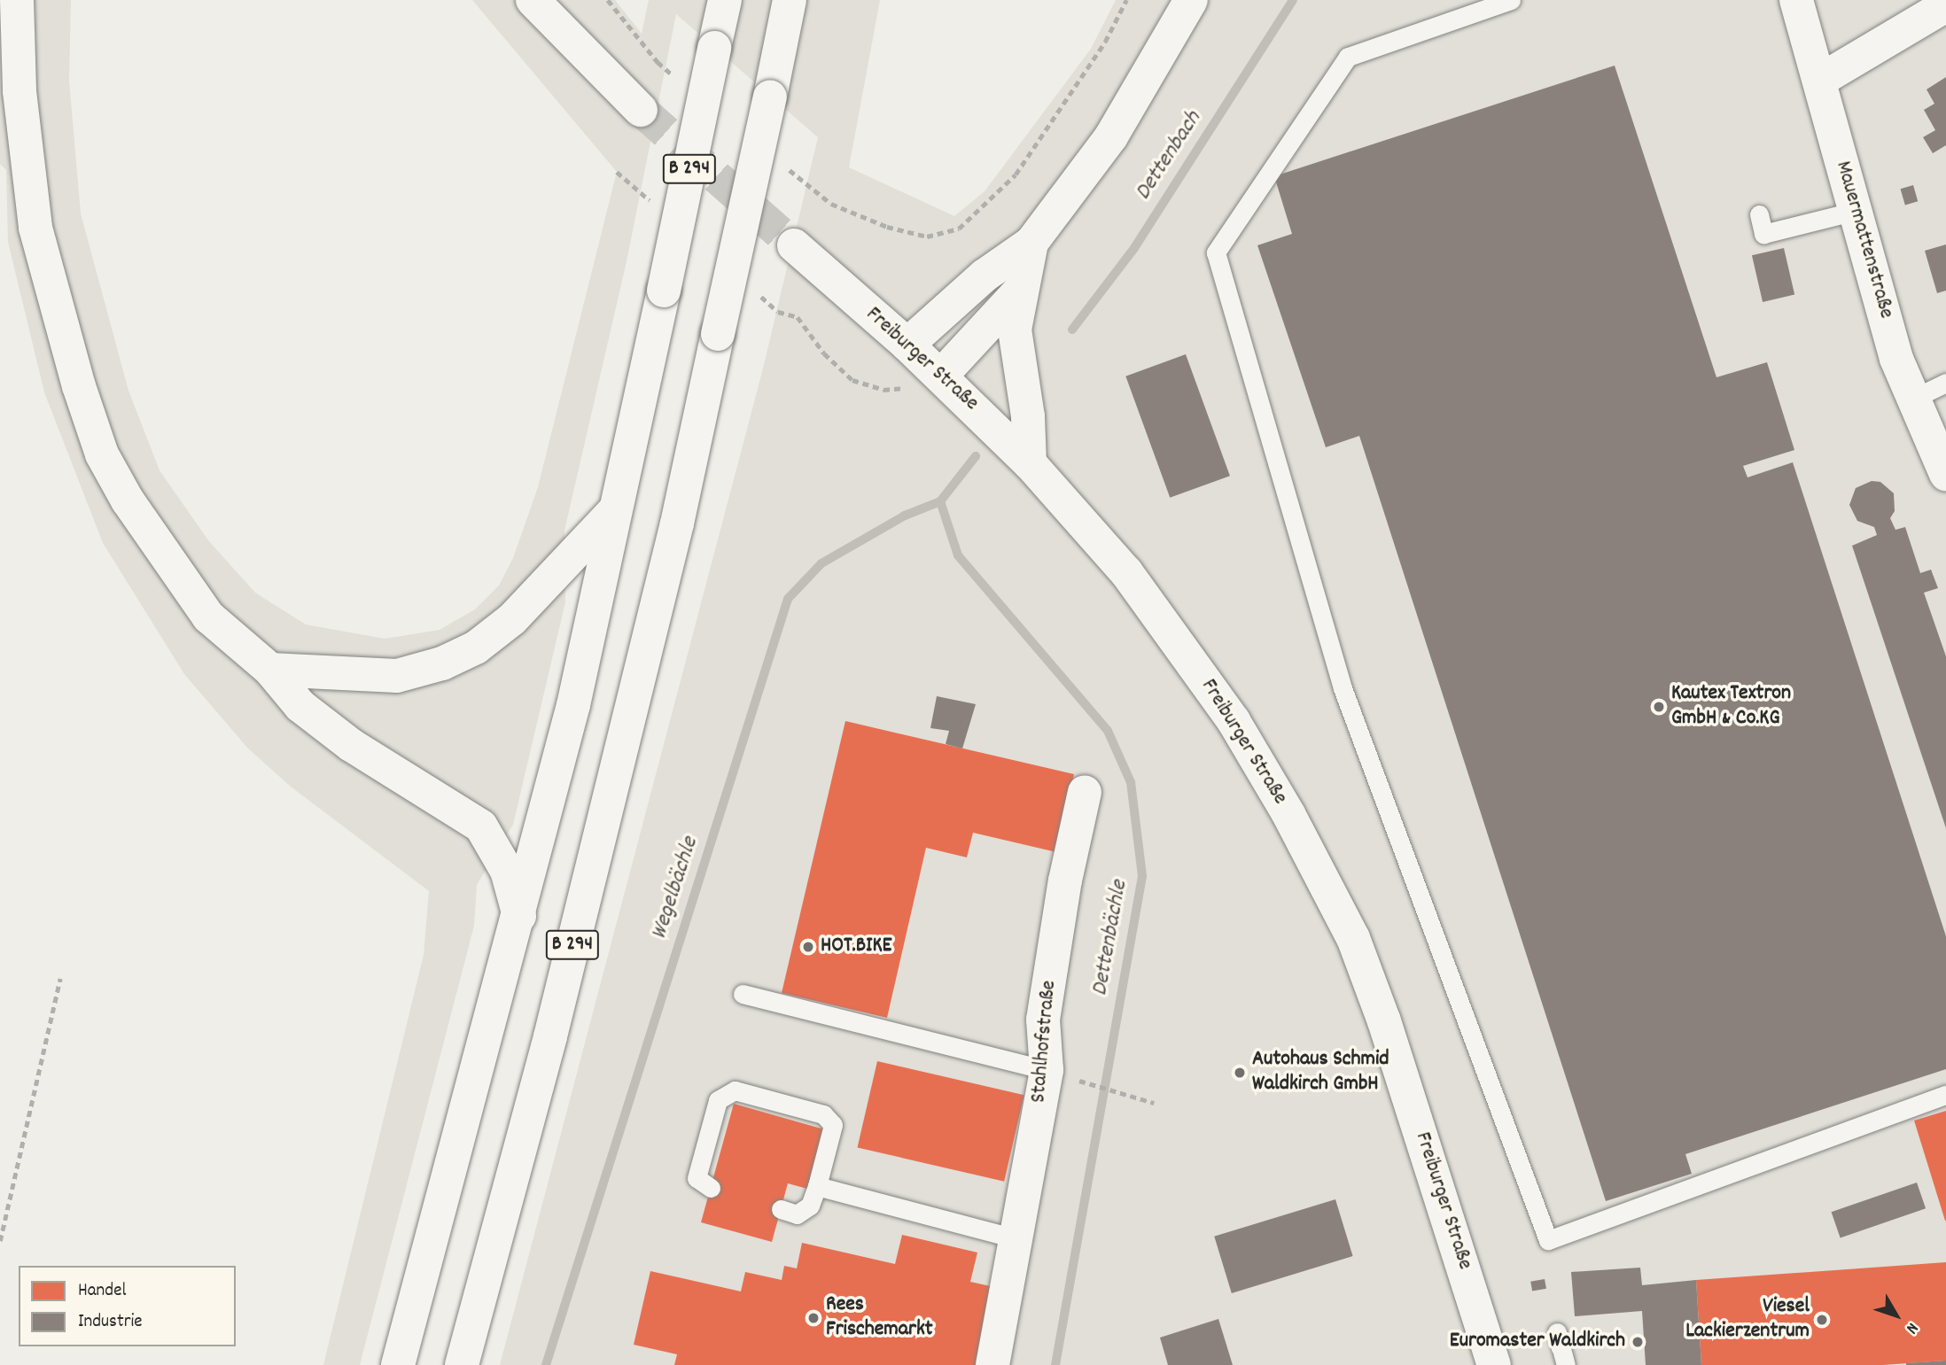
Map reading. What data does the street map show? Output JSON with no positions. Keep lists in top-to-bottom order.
{
  "streets": {
    "main road": [
      "B 294",
      "Mauermattenstraße",
      "Freiburger Straße",
      "Stahlhofstraße"
    ]
  },
  "water": ["Dettenbach", "Wegelbächle", "Dettenbächle"],
  "places": [
    "Kautex Textron GmbH & Co.KG",
    "HOT.BIKE",
    "Autohaus Schmid Waldkirch GmbH",
    "Rees Frischemarkt",
    "Viesel Lackierzentrum",
    "Euromaster Waldkirch"
  ],
  "legend": ["Handel", "Industrie"],
  "north": "bottom right"
}
